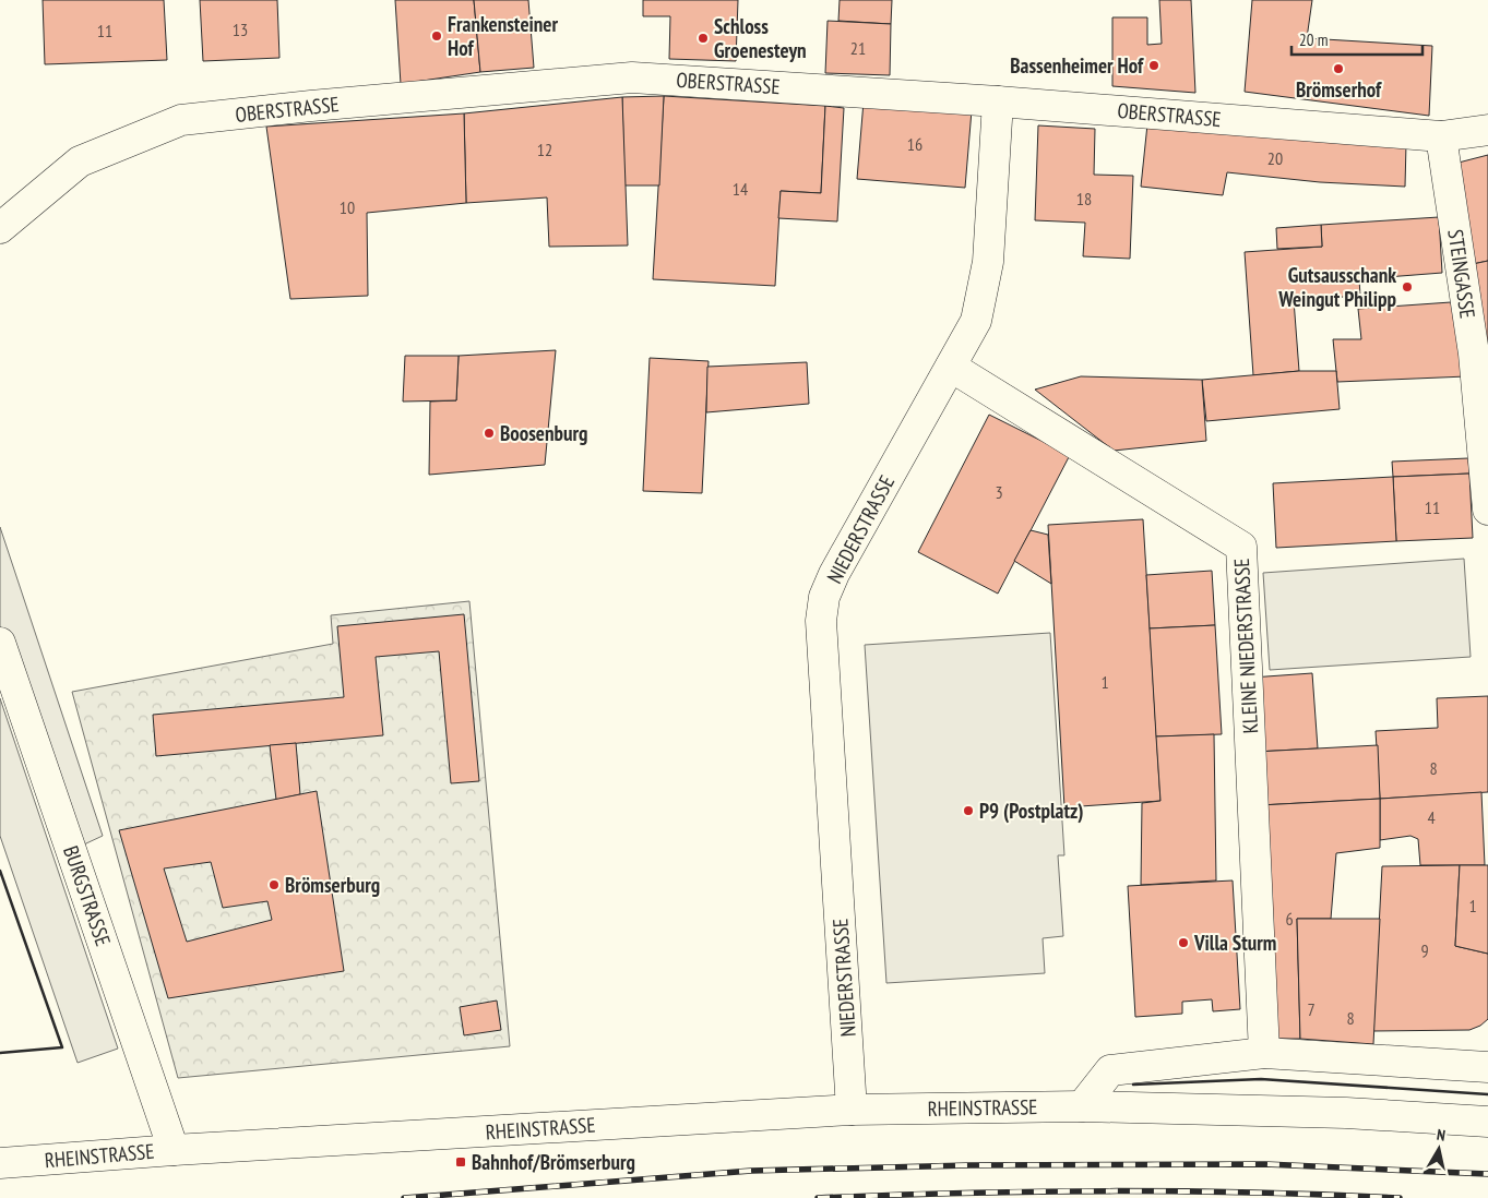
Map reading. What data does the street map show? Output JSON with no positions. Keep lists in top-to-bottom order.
{
  "streets": {
    "street": [
      "OBERSTRASSE",
      "STEINGASSE",
      "NIEDERSTRASSE",
      "KLEINE NIEDERSTRASSE",
      "BURGSTRASSE",
      "RHEINSTRASSE"
    ]
  },
  "crossings": [
    ["OBERSTRASSE", "STEINGASSE"],
    ["OBERSTRASSE", "NIEDERSTRASSE"],
    ["NIEDERSTRASSE", "KLEINE NIEDERSTRASSE"],
    ["NIEDERSTRASSE", "RHEINSTRASSE"],
    ["BURGSTRASSE", "RHEINSTRASSE"]
  ],
  "places": {
    "other": [
      "Frankensteiner Hof",
      "Schloss Groenesteyn",
      "Bassenheimer Hof",
      "Brömserhof",
      "Gutsausschank Weingut Philipp",
      "Boosenburg",
      "P9 (Postplatz)",
      "Brömserburg",
      "Villa Sturm"
    ],
    "transit": ["Bahnhof/Brömserburg"]
  },
  "house_numbers": [
    "13",
    "11",
    "21",
    "16",
    "12",
    "20",
    "14",
    "18",
    "10",
    "3",
    "11",
    "1",
    "8",
    "4",
    "1",
    "6",
    "9",
    "7",
    "8"
  ],
  "scale_bar": "20 m",
  "north": "top"
}
